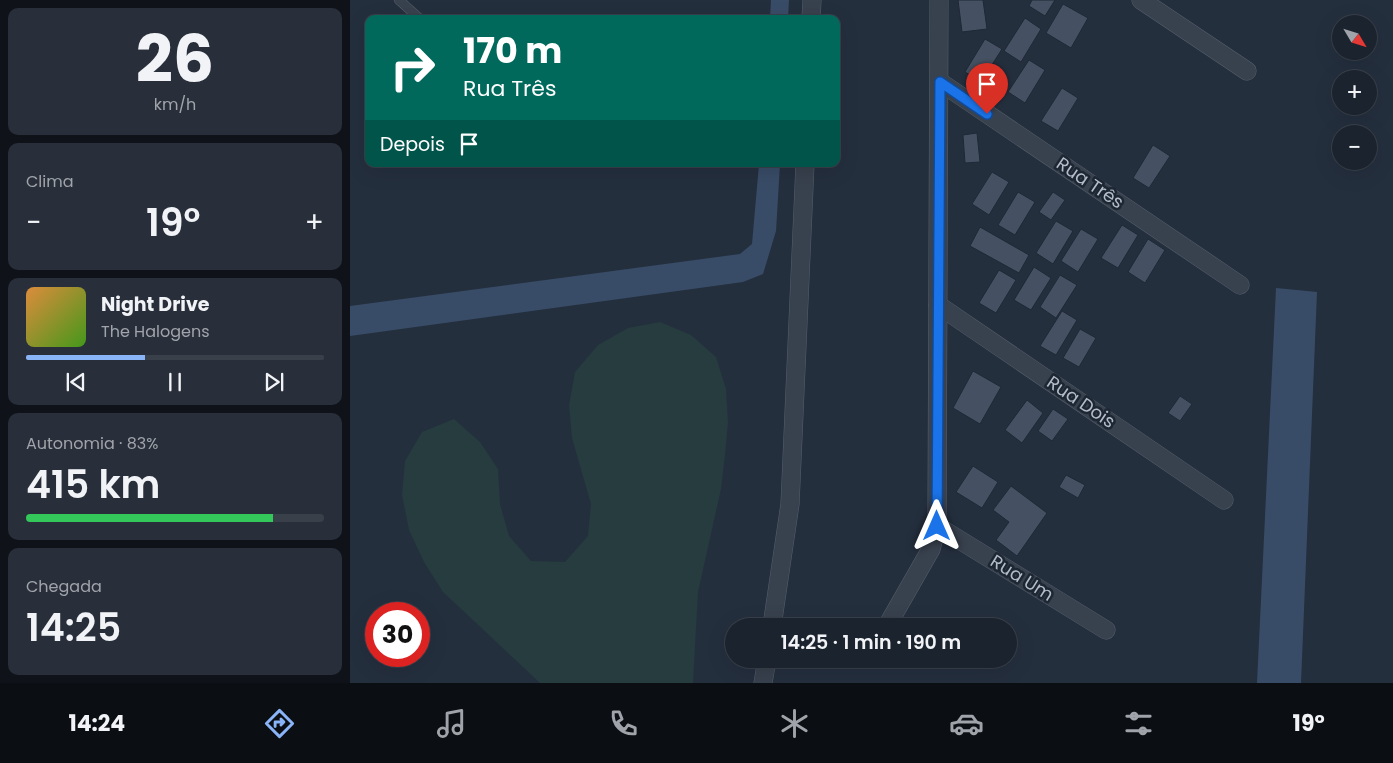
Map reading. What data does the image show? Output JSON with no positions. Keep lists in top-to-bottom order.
{
  "streets": {
    "street": ["Rua Três", "Rua Dois", "Rua Um"]
  },
  "north": "bottom right",
  "page": {
    "tile": [
      ["26", "km/h"],
      "Clima",
      ["Autonomia · 83%", "415 km"],
      ["Chegada", "14:25"]
    ],
    "map_buttons": ["+", "−"],
    "turn": ["170 m", "Rua Três"],
    "then": "Depois",
    "heat": ["−", "19°", "+"],
    "song": ["Night Drive", "The Halogens"],
    "limit": "30",
    "trip": "14:25 · 1 min · 190 m",
    "tabs": ["14:24", "19°"]
  }
}
